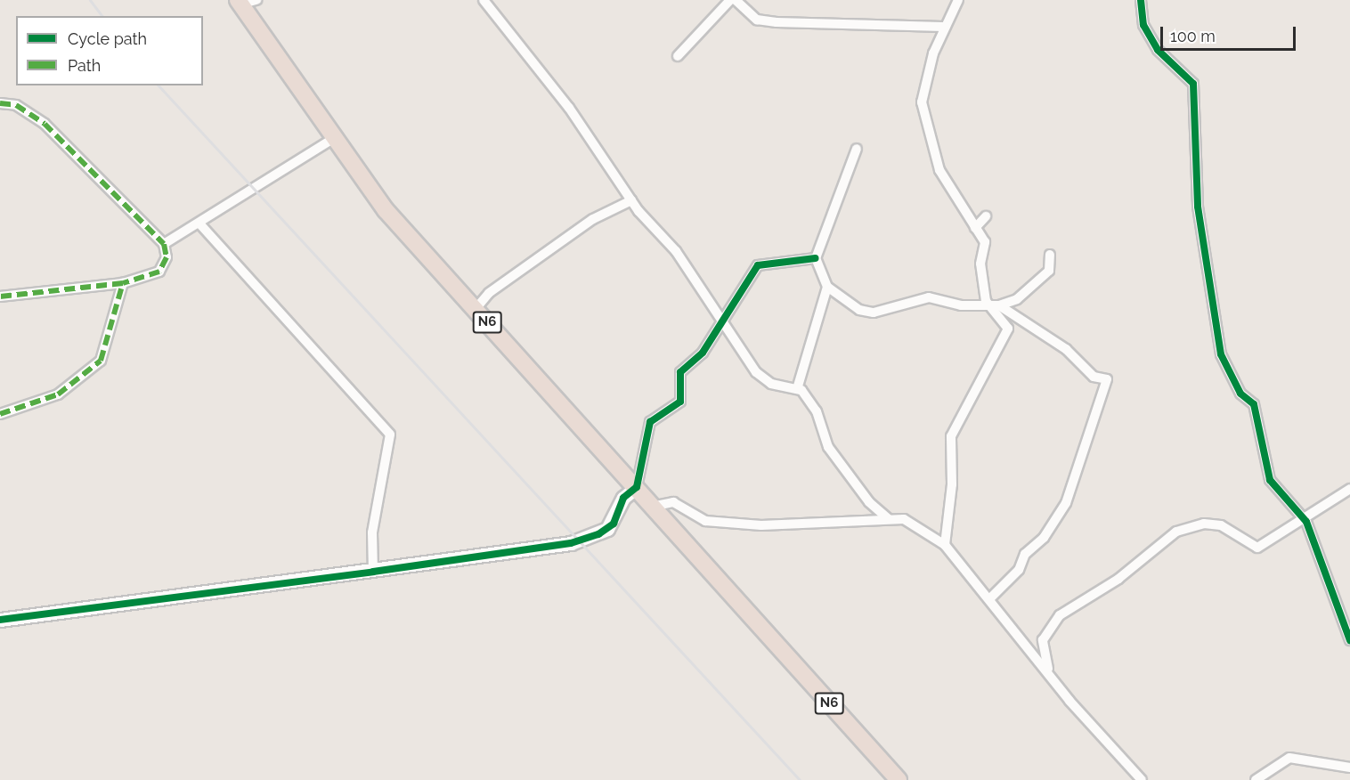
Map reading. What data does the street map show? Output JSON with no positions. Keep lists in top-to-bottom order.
{
  "streets": {
    "highway": ["N6"]
  },
  "legend": ["Cycle path", "Path"],
  "scale_bar": "100 m"
}
